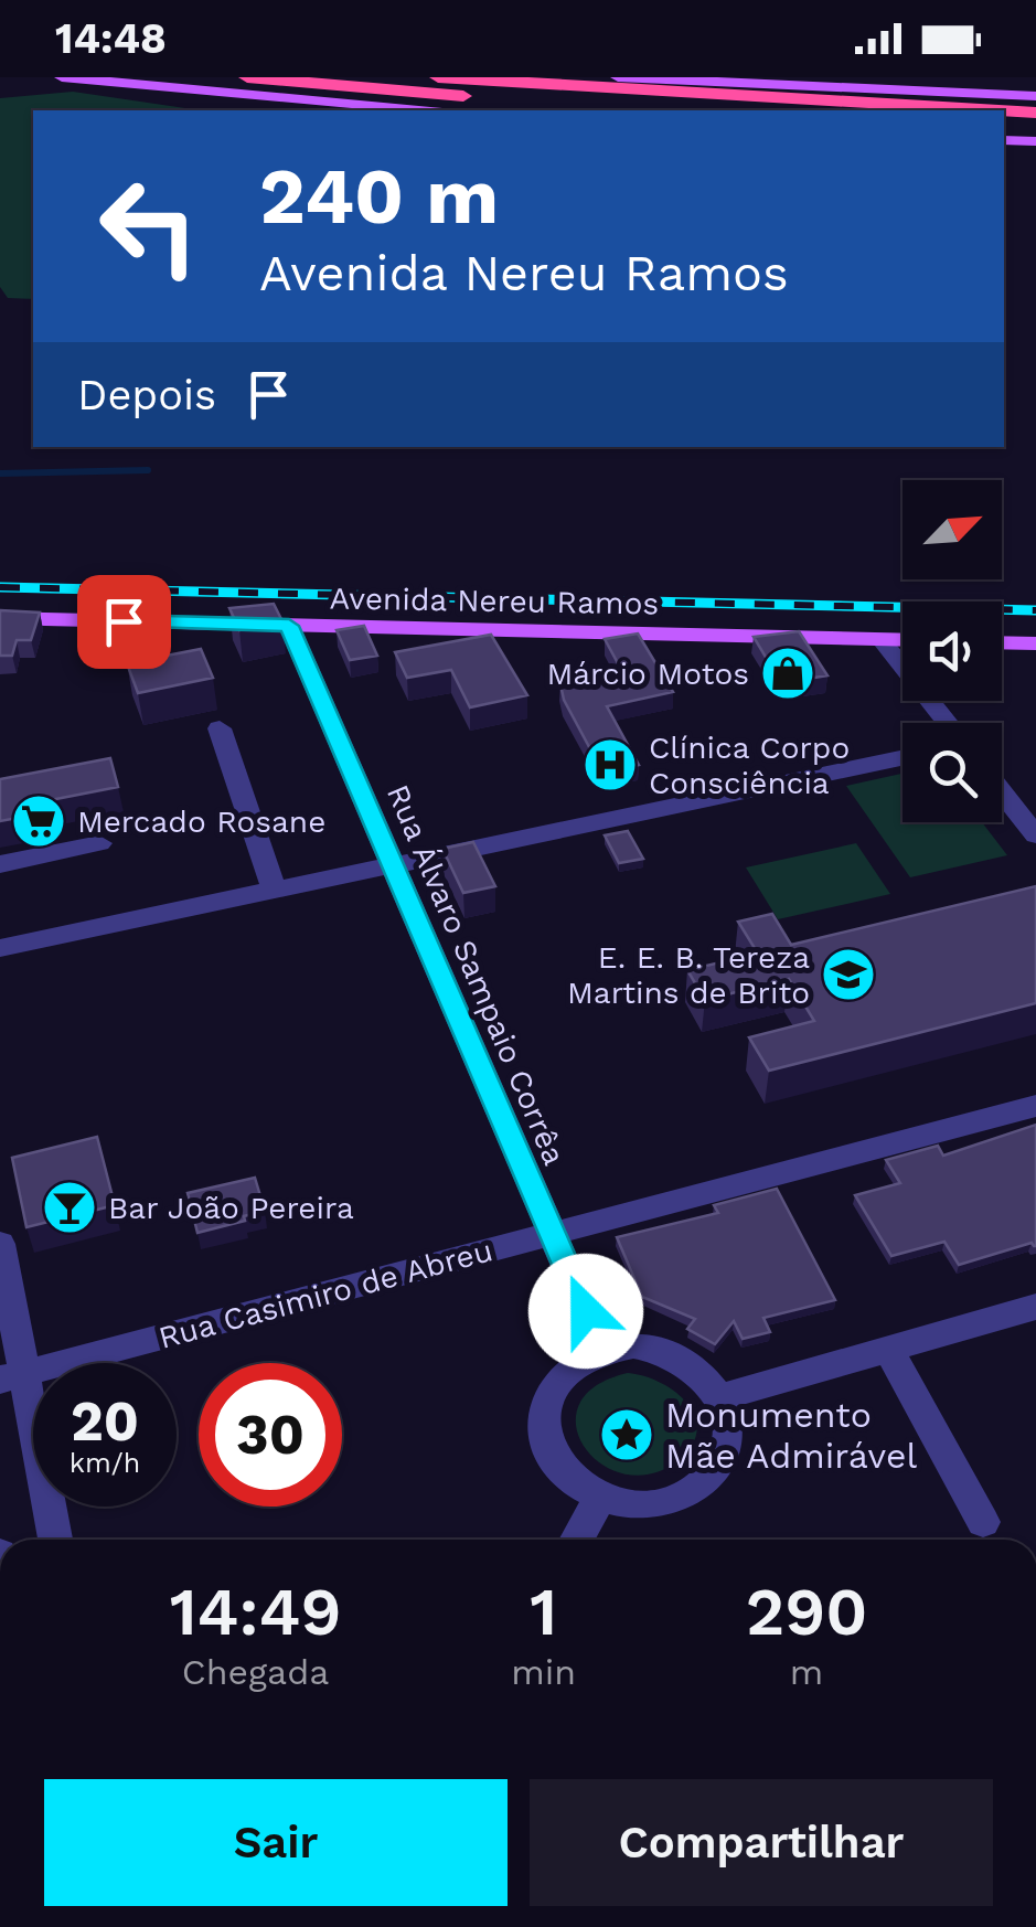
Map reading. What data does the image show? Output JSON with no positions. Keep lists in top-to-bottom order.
{
  "streets": {
    "main road": ["Avenida Nereu Ramos"],
    "street": ["Rua Álvaro Sampaio Corrêa", "Rua Casimiro de Abreu"]
  },
  "crossings": [
    ["Avenida Nereu Ramos", "Rua Álvaro Sampaio Corrêa"],
    ["Rua Álvaro Sampaio Corrêa", "Rua Casimiro de Abreu"]
  ],
  "places": {
    "shop": ["Márcio Motos"],
    "hospital": ["Clínica Corpo Consciência"],
    "supermarket": ["Mercado Rosane"],
    "school or university": ["E. E. B. Tereza Martins de Brito"],
    "bar": ["Bar João Pereira"],
    "place": ["Monumento Mãe Admirável"]
  },
  "north": "top right",
  "page": {
    "status": "14:48",
    "turn": ["240 m", "Avenida Nereu Ramos"],
    "then": "Depois",
    "speed": "20 km/h",
    "limit": "30",
    "eta": [
      "14:49",
      "Chegada",
      "1",
      "min",
      "290",
      "m"
    ],
    "buttons": ["Sair", "Compartilhar"]
  }
}
